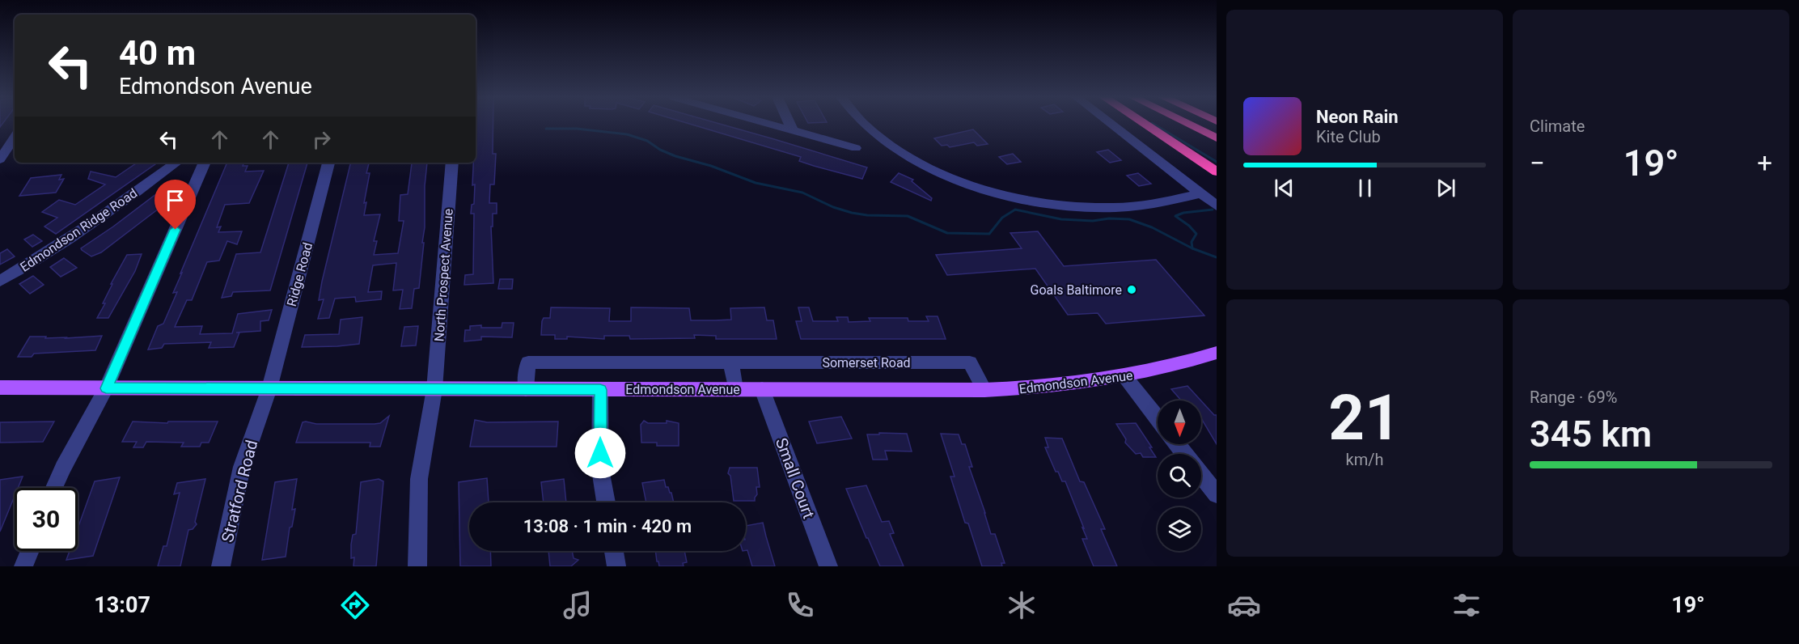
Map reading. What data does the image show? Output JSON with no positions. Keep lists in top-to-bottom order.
{
  "streets": {
    "main road": ["Edmondson Avenue"],
    "street": [
      "Edmondson Ridge Road",
      "Ridge Road",
      "North Prospect Avenue",
      "Somerset Road",
      "Small Court",
      "Stratford Road"
    ]
  },
  "crossings": [
    ["Ridge Road", "Edmondson Avenue"],
    ["Ridge Road", "Stratford Road"],
    ["North Prospect Avenue", "Edmondson Avenue"],
    ["Somerset Road", "Edmondson Avenue"],
    ["Edmondson Avenue", "Small Court"],
    ["Edmondson Avenue", "Stratford Road"]
  ],
  "places": ["Goals Baltimore"],
  "north": "bottom",
  "page": {
    "tile": [
      "Climate",
      ["21", "km/h"],
      ["Range · 69%", "345 km"]
    ],
    "turn": ["40 m", "Edmondson Avenue"],
    "song": ["Neon Rain", "Kite Club"],
    "heat": ["−", "19°", "+"],
    "limit": "30",
    "trip": "13:08 · 1 min · 420 m",
    "tabs": ["13:07", "19°"]
  }
}
